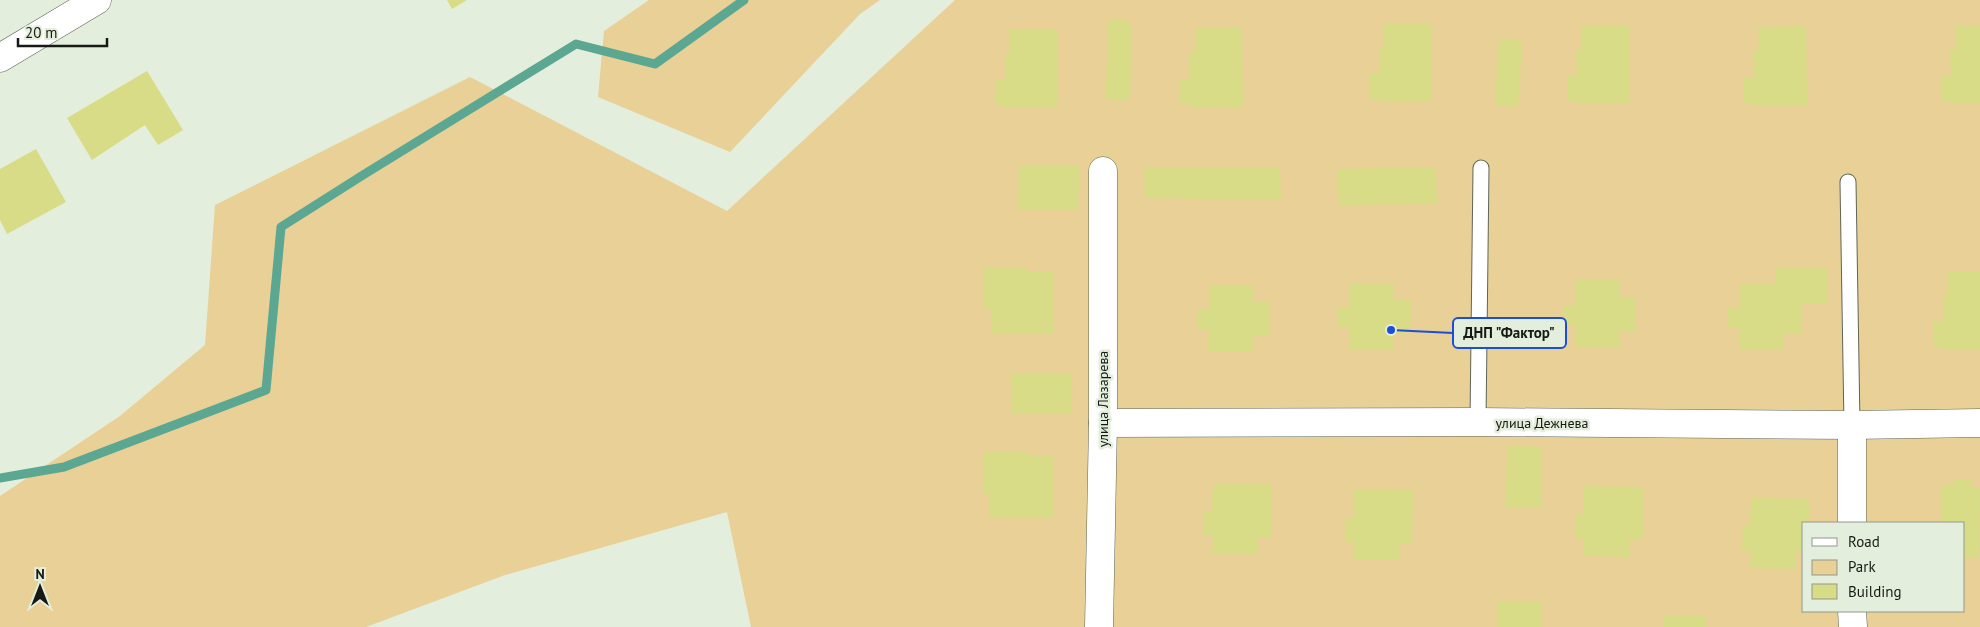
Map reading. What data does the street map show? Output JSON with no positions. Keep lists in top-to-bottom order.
{
  "streets": {
    "street": ["улица Лазарева", "улица Дежнева"]
  },
  "crossings": [
    ["улица Лазарева", "улица Дежнева"]
  ],
  "places": ["ДНП \"Фактор\""],
  "legend": ["Road", "Park", "Building"],
  "scale_bar": "20 m",
  "north": "top"
}
